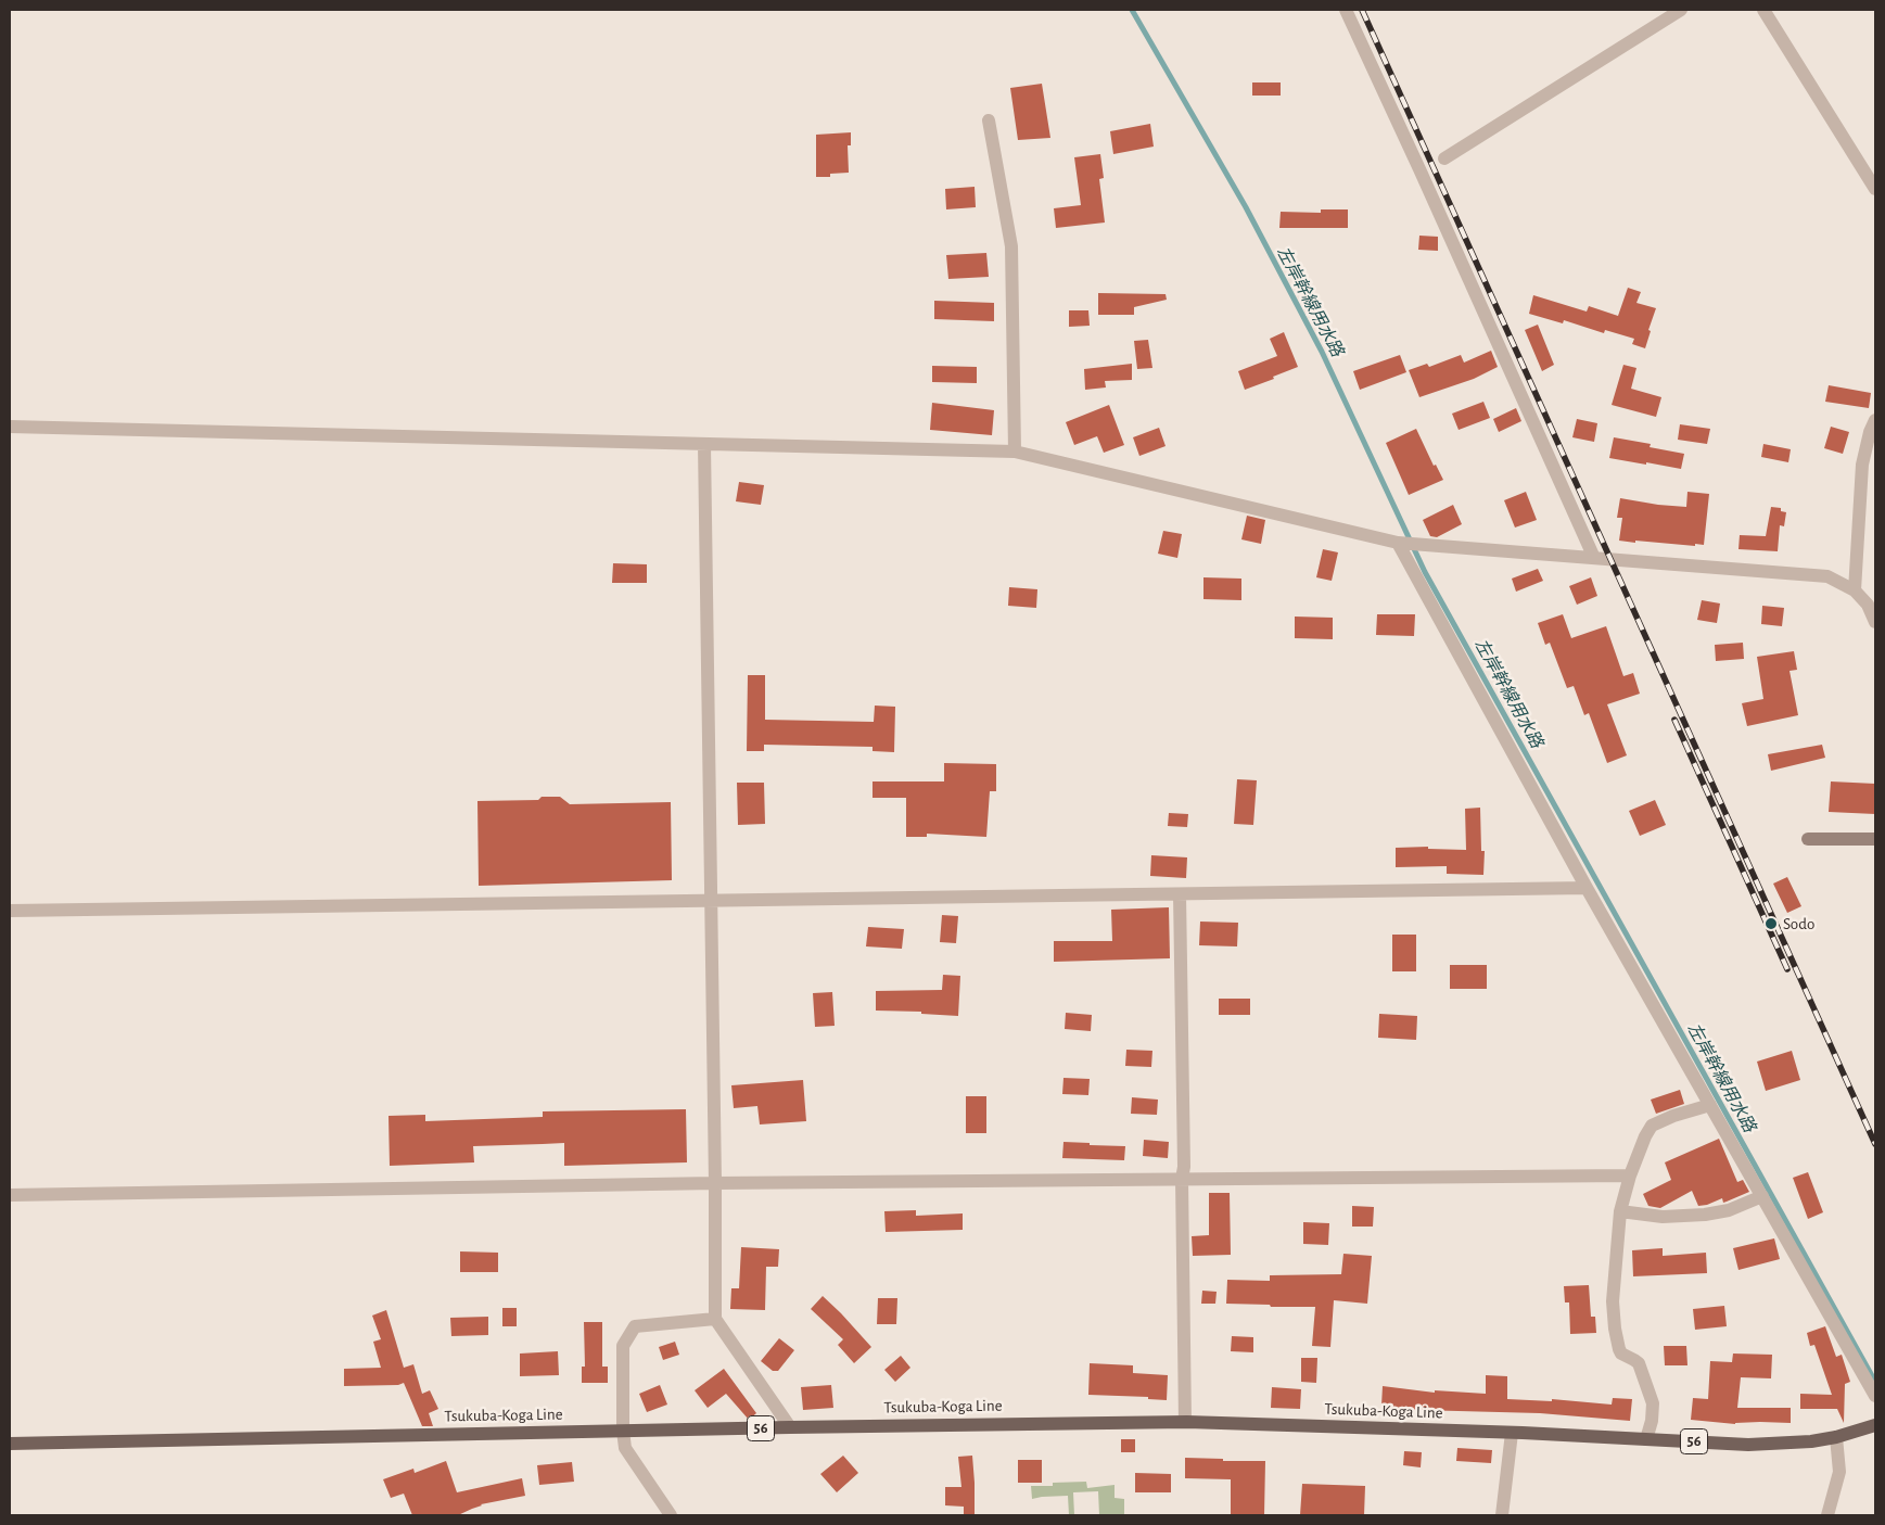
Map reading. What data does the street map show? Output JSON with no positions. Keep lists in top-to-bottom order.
{
  "streets": {
    "main road": ["Tsukuba-Koga Line", "56"]
  },
  "water": ["左岸幹線用水路"],
  "places": ["Sodo"]
}
